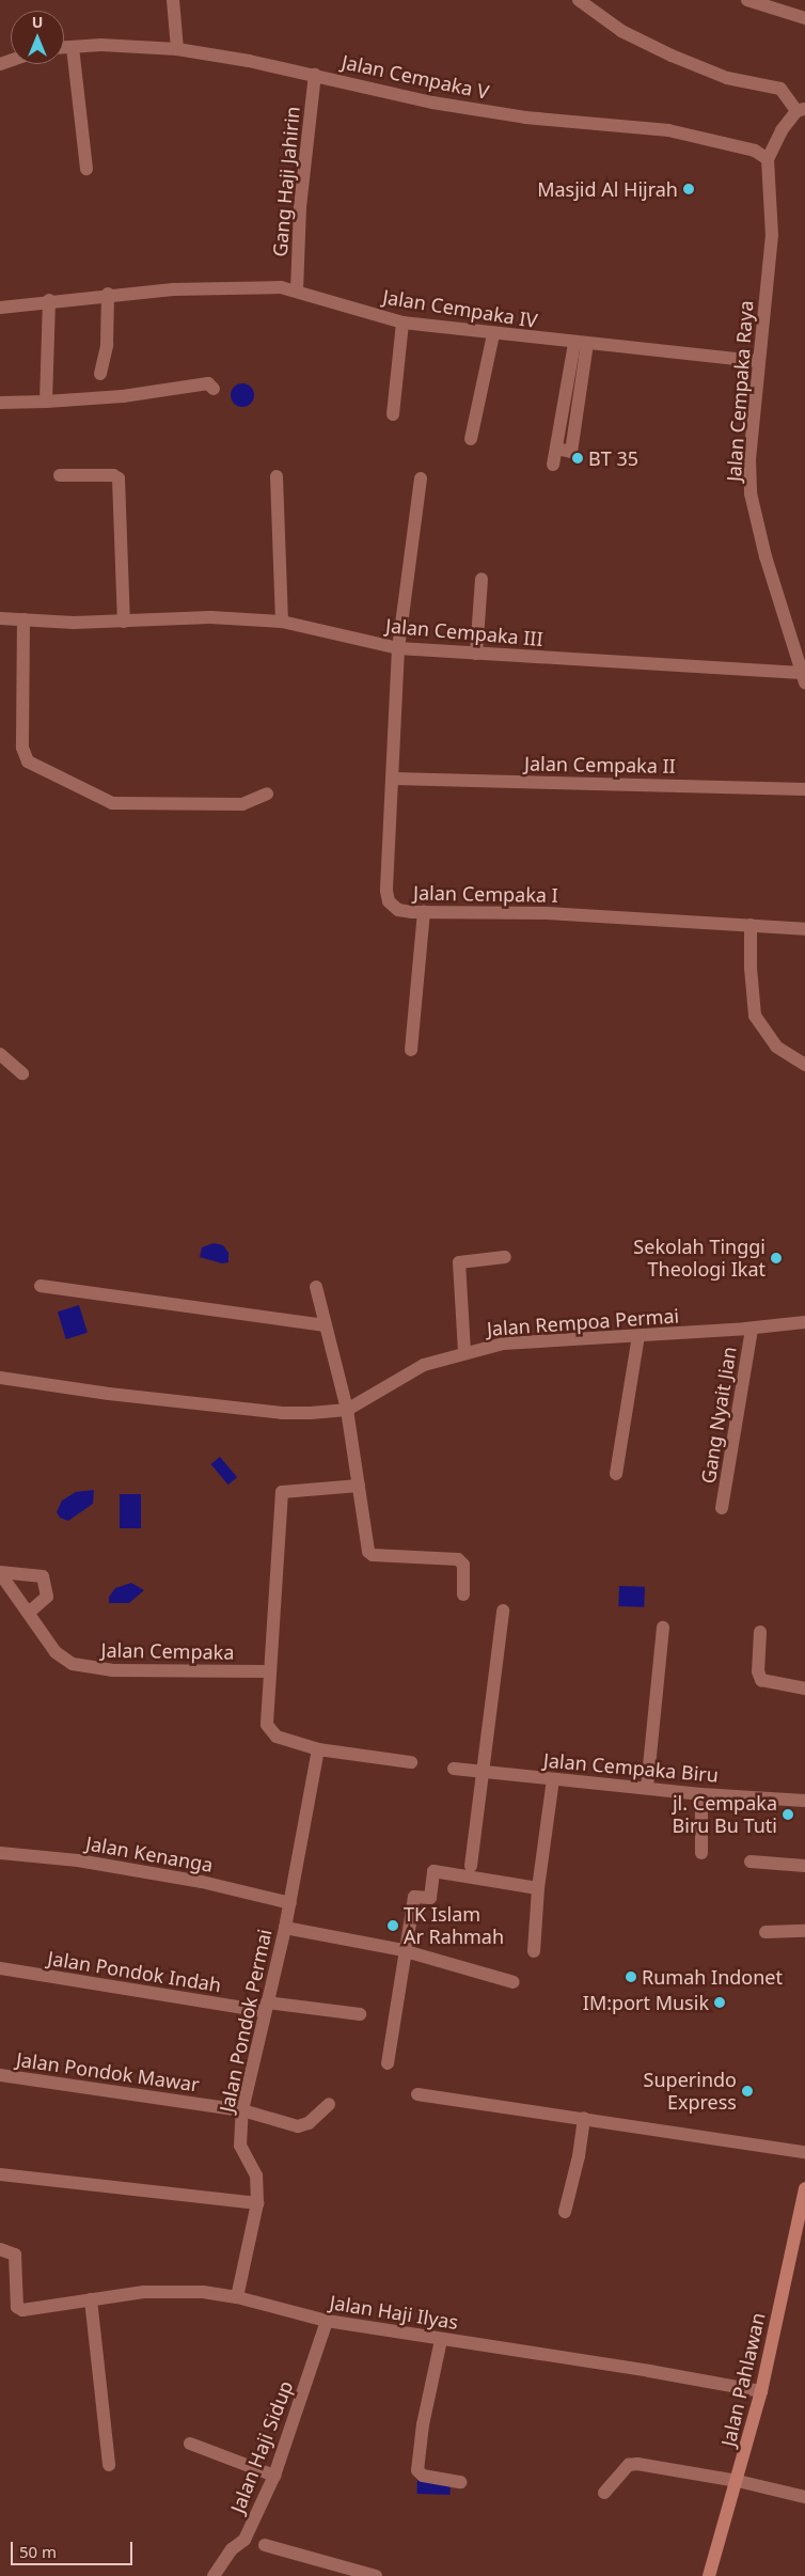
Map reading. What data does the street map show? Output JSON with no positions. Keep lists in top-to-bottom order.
{
  "streets": {
    "main road": ["Jalan Pahlawan"],
    "street": [
      "Jalan Cempaka V",
      "Gang Haji Jahirin",
      "Jalan Cempaka IV",
      "Jalan Cempaka Raya",
      "Jalan Cempaka III",
      "Jalan Cempaka II",
      "Jalan Cempaka I",
      "Jalan Rempoa Permai",
      "Gang Nyait Jian",
      "Jalan Cempaka",
      "Jalan Cempaka Biru",
      "Jalan Kenanga",
      "Jalan Pondok Indah",
      "Jalan Pondok Permai",
      "Jalan Pondok Mawar",
      "Jalan Haji Ilyas",
      "Jalan Haji Sidup"
    ]
  },
  "crossings": [
    ["Jalan Cempaka V", "Gang Haji Jahirin"],
    ["Jalan Cempaka V", "Jalan Cempaka Raya"],
    ["Gang Haji Jahirin", "Jalan Cempaka IV"],
    ["Jalan Cempaka IV", "Jalan Cempaka Raya"],
    ["Jalan Cempaka Raya", "Jalan Cempaka III"],
    ["Jalan Cempaka III", "Jalan Cempaka I"],
    ["Jalan Cempaka II", "Jalan Cempaka I"],
    ["Jalan Rempoa Permai", "Gang Nyait Jian"],
    ["Jalan Kenanga", "Jalan Pondok Permai"],
    ["Jalan Pondok Indah", "Jalan Pondok Permai"],
    ["Jalan Pondok Permai", "Jalan Pondok Mawar"],
    ["Jalan Pondok Permai", "Jalan Haji Ilyas"],
    ["Jalan Haji Ilyas", "Jalan Pahlawan"],
    ["Jalan Haji Ilyas", "Jalan Haji Sidup"]
  ],
  "places": [
    "Masjid Al Hijrah",
    "BT 35",
    "Sekolah Tinggi Theologi Ikat",
    "jl. Cempaka Biru Bu Tuti",
    "TK Islam Ar Rahmah",
    "Rumah Indonet",
    "IM:port Musik",
    "Superindo Express"
  ],
  "scale_bar": "50 m",
  "north": "top"
}
